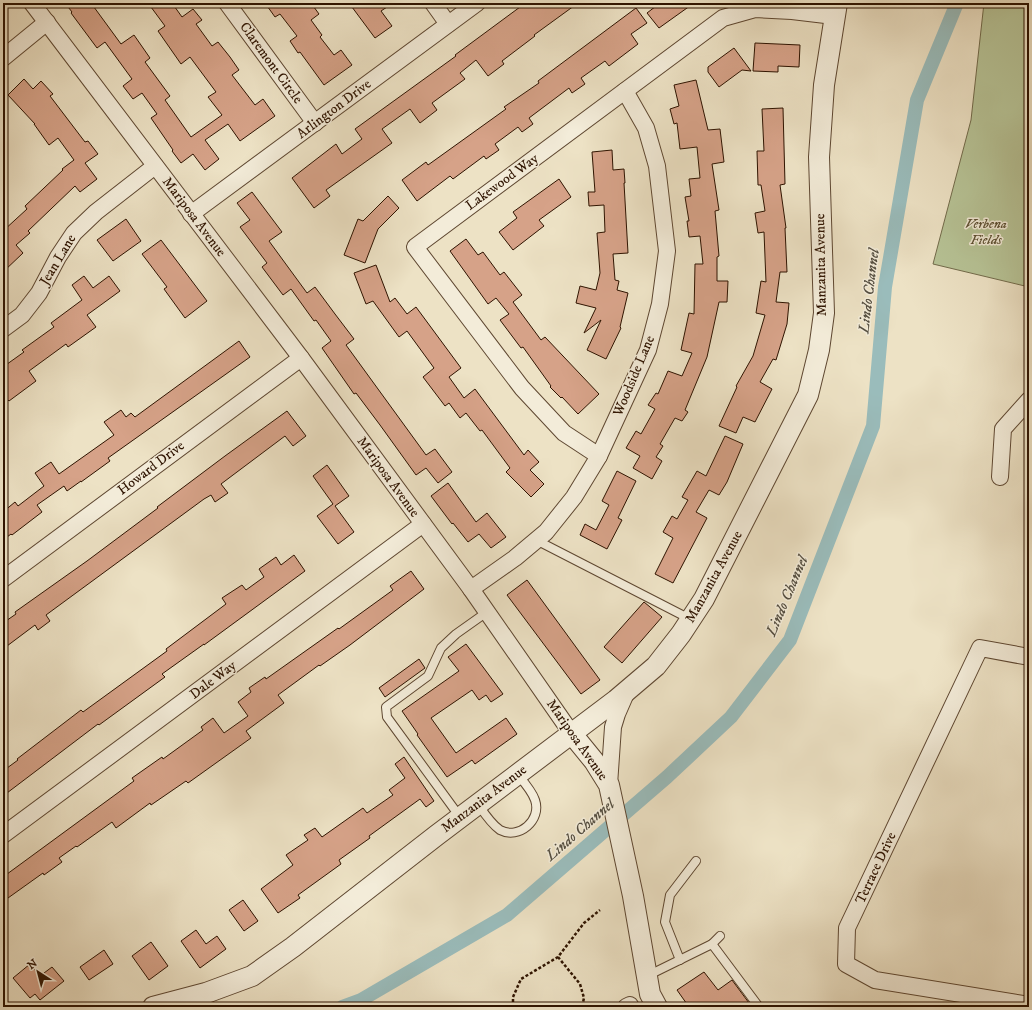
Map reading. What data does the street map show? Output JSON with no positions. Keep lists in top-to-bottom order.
{
  "streets": {
    "street": [
      "Claremont Circle",
      "Arlington Drive",
      "Lakewood Way",
      "Mariposa Avenue",
      "Jean Lane",
      "Manzanita Avenue",
      "Woodside Lane",
      "Howard Drive",
      "Dale Way",
      "Terrace Drive"
    ]
  },
  "crossings": [
    ["Claremont Circle", "Arlington Drive"],
    ["Arlington Drive", "Mariposa Avenue"],
    ["Lakewood Way", "Manzanita Avenue"],
    ["Lakewood Way", "Woodside Lane"],
    ["Mariposa Avenue", "Jean Lane"],
    ["Mariposa Avenue", "Manzanita Avenue"],
    ["Mariposa Avenue", "Woodside Lane"],
    ["Mariposa Avenue", "Howard Drive"],
    ["Mariposa Avenue", "Dale Way"]
  ],
  "water": ["Lindo Channel"],
  "parks": ["Verbena Fields"],
  "north": "top left"
}
